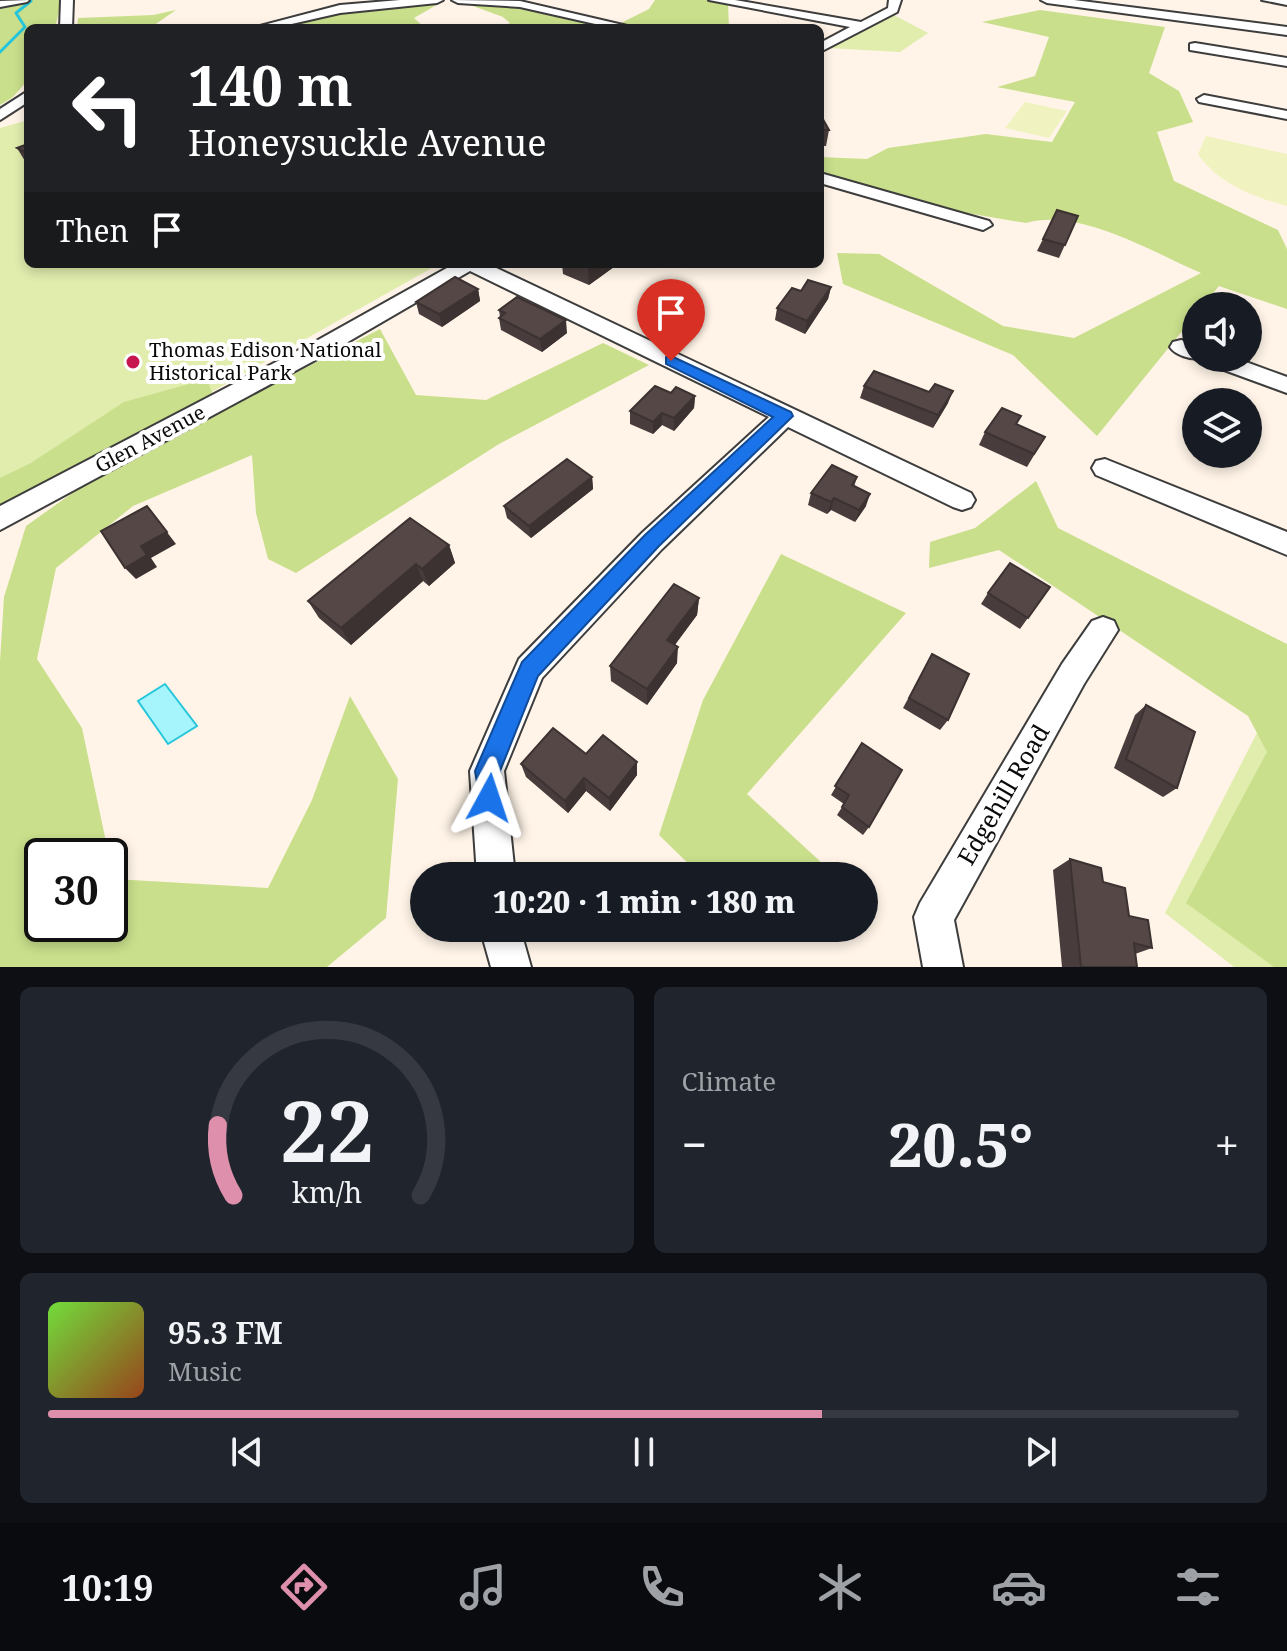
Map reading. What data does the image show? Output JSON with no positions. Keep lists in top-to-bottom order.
{
  "streets": {
    "street": ["Glen Avenue", "Edgehill Road"]
  },
  "places": ["Thomas Edison National Historical Park"],
  "page": {
    "turn": ["140 m", "Honeysuckle Avenue"],
    "then": "Then",
    "limit": "30",
    "trip": "10:20 · 1 min · 180 m",
    "tile": "Climate",
    "heat": ["−", "20.5°", "+"],
    "song": ["95.3 FM", "Music"],
    "tabs": "10:19",
    "gauge": ["22", "km/h"]
  }
}
